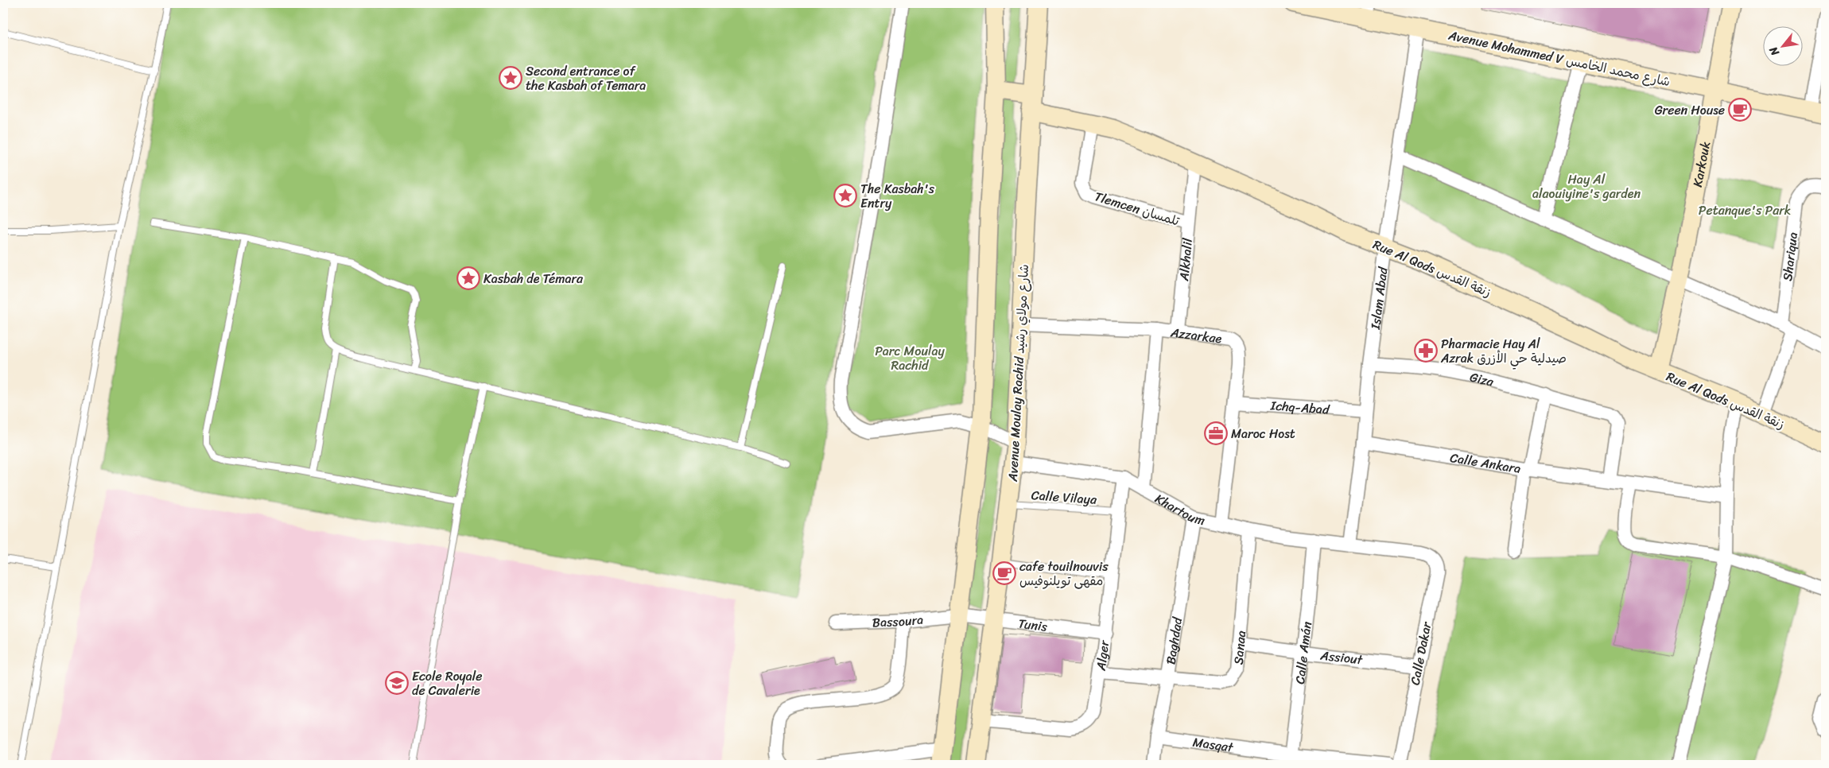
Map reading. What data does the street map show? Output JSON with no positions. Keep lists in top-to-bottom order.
{
  "streets": {
    "main road": [
      "Avenue Mohammed V شارع محمد الخامس",
      "Karkouk",
      "Rue Al Qods زنقة القدس",
      "Avenue Moulay Rachid شارع مولاي رشيد"
    ],
    "street": [
      "Tlemcen تلمسان",
      "Shariqua",
      "Alkhalil",
      "Islam Abad",
      "Azzarkae",
      "Giza",
      "Ichq-Abad",
      "Calle Ankara",
      "Khartoum",
      "Bassoura",
      "Tunis",
      "Baghdad",
      "Sanaa",
      "Calle Amán",
      "Calle Dakar",
      "Alger",
      "Assiout",
      "Masqat"
    ],
    "lane": ["Calle Vilaya"]
  },
  "crossings": [
    ["Avenue Mohammed V شارع محمد الخامس", "Karkouk"],
    ["Avenue Mohammed V شارع محمد الخامس", "Islam Abad"],
    ["Karkouk", "Rue Al Qods زنقة القدس"],
    ["Tlemcen تلمسان", "Alkhalil"],
    ["Tlemcen تلمسان", "Rue Al Qods زنقة القدس"],
    ["Alkhalil", "Rue Al Qods زنقة القدس"],
    ["Alkhalil", "Azzarkae"],
    ["Rue Al Qods زنقة القدس", "Islam Abad"],
    ["Rue Al Qods زنقة القدس", "Avenue Moulay Rachid شارع مولاي رشيد"],
    ["Islam Abad", "Giza"],
    ["Islam Abad", "Ichq-Abad"],
    ["Islam Abad", "Calle Ankara"],
    ["Islam Abad", "Khartoum"],
    ["Azzarkae", "Avenue Moulay Rachid شارع مولاي رشيد"],
    ["Azzarkae", "Ichq-Abad"],
    ["Azzarkae", "Khartoum"],
    ["Avenue Moulay Rachid شارع مولاي رشيد", "Calle Vilaya"],
    ["Avenue Moulay Rachid شارع مولاي رشيد", "Khartoum"],
    ["Avenue Moulay Rachid شارع مولاي رشيد", "Tunis"],
    ["Avenue Moulay Rachid شارع مولاي رشيد", "Alger"],
    ["Giza", "Calle Ankara"],
    ["Calle Vilaya", "Alger"],
    ["Khartoum", "Baghdad"],
    ["Khartoum", "Sanaa"],
    ["Khartoum", "Calle Amán"],
    ["Khartoum", "Calle Dakar"],
    ["Khartoum", "Alger"],
    ["Bassoura", "Tunis"],
    ["Tunis", "Alger"],
    ["Baghdad", "Sanaa"],
    ["Baghdad", "Masqat"],
    ["Sanaa", "Alger"],
    ["Sanaa", "Assiout"],
    ["Calle Amán", "Assiout"],
    ["Calle Amán", "Masqat"],
    ["Calle Dakar", "Assiout"]
  ],
  "parks": ["Hay Al alaouiyine's garden", "Petanque's Park", "Parc Moulay Rachid"],
  "places": {
    "place": ["Second entrance of the Kasbah of Temara", "The Kasbah's Entry", "Kasbah de Témara"],
    "cafe": ["Green House", "cafe touilnouvis مقهى تويلنوفيس"],
    "pharmacy": ["Pharmacie Hay Al Azrak صيدلية حي الأزرق"],
    "office": ["Maroc Host"],
    "school or university": ["Ecole Royale de Cavalerie"]
  },
  "north": "bottom left"
}
